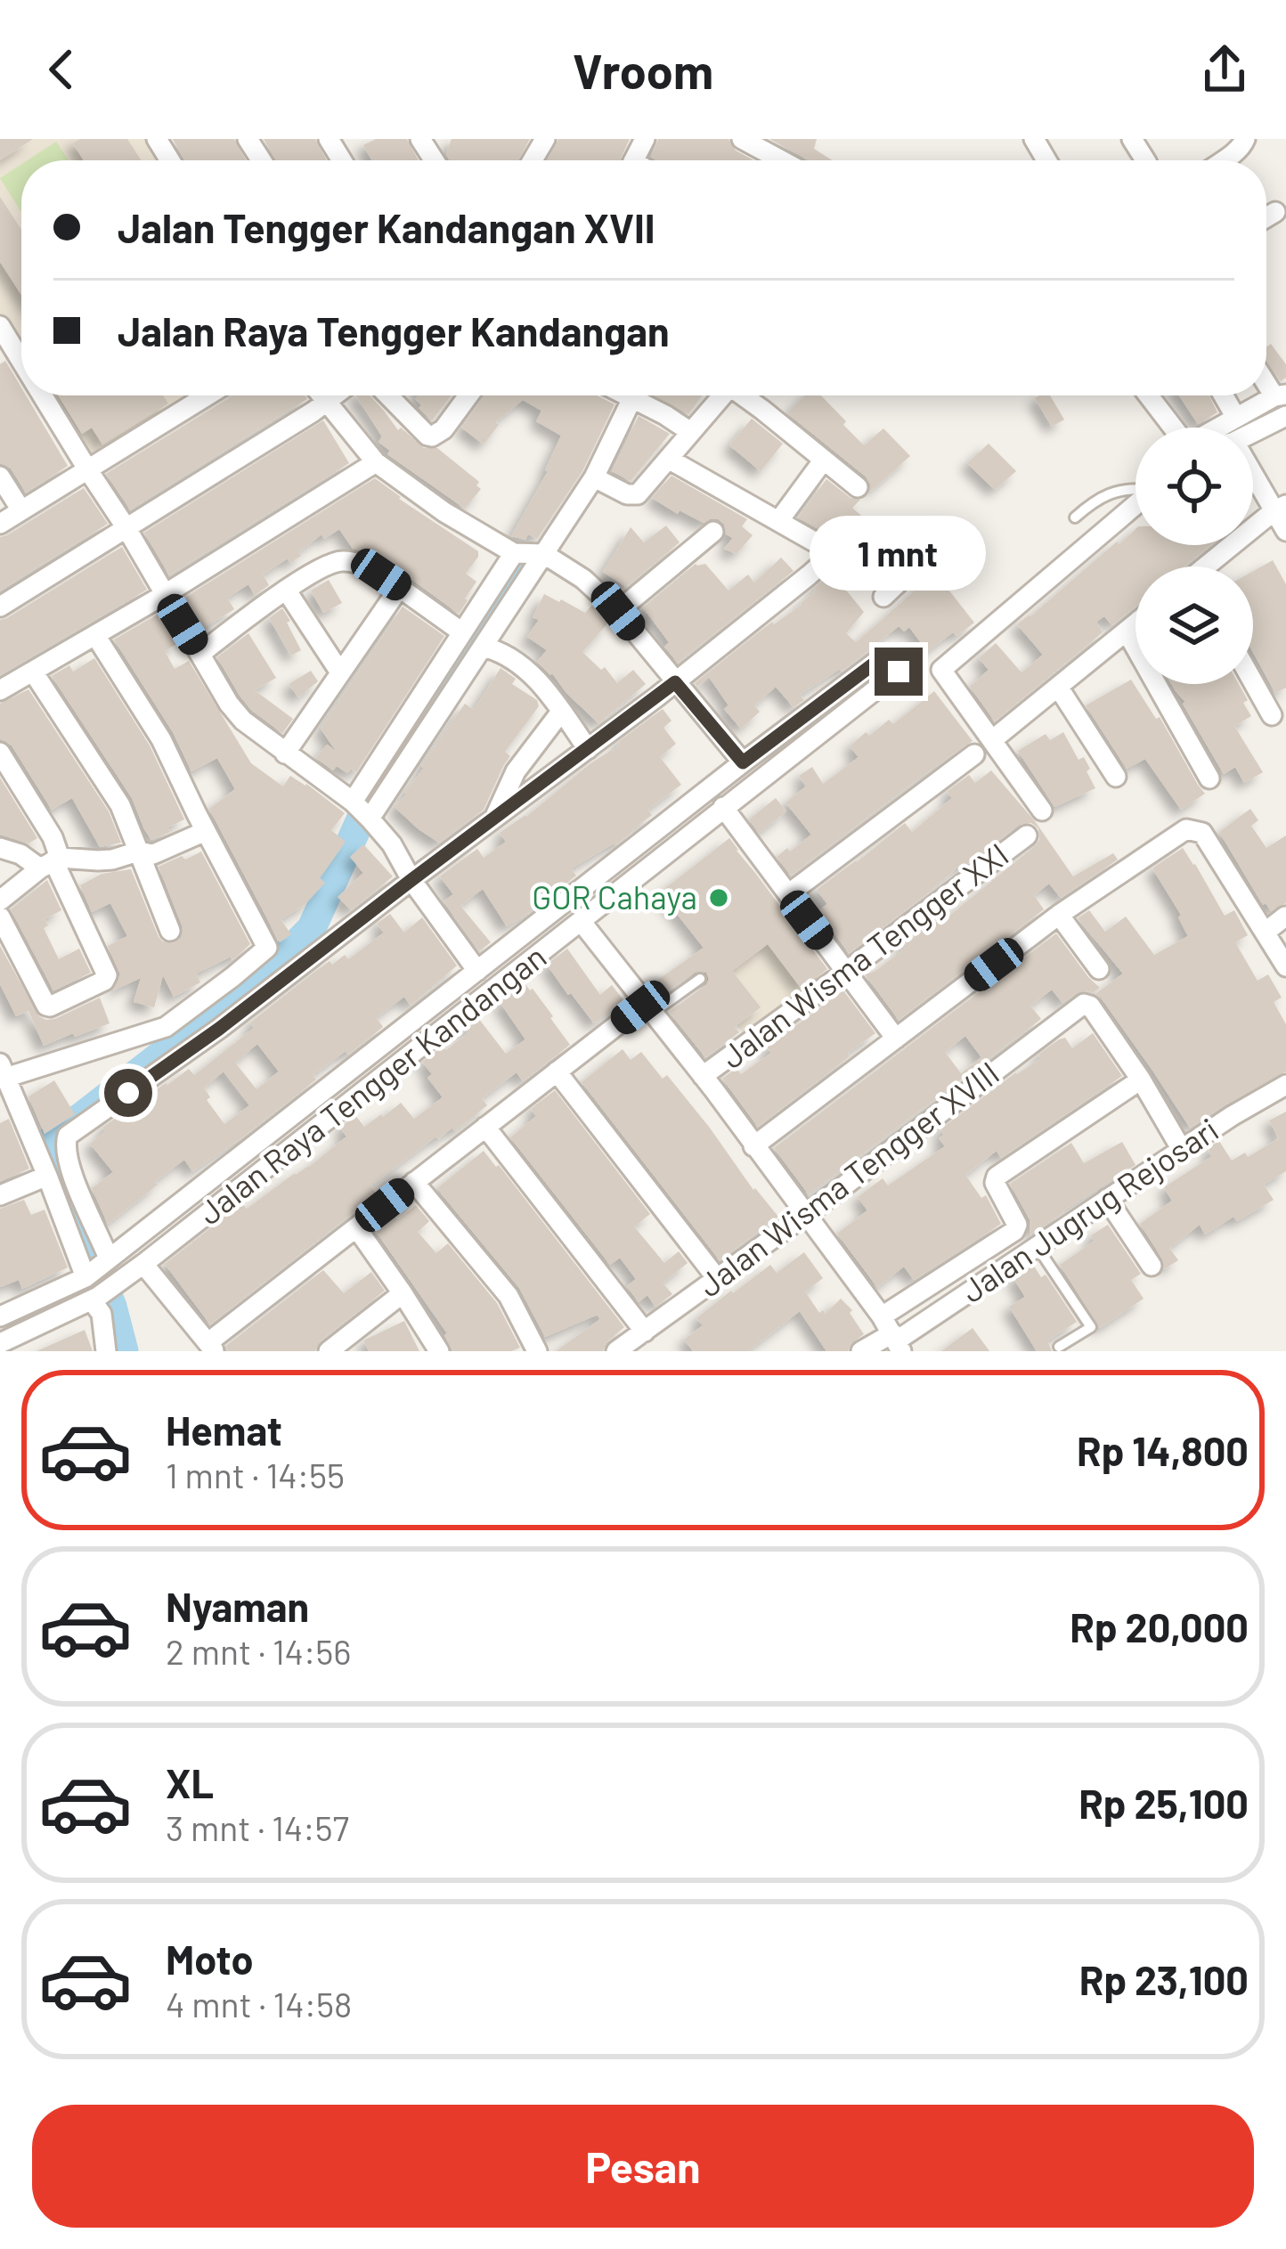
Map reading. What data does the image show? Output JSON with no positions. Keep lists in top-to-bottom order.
{
  "streets": {
    "street": [
      "Jalan Wisma Tengger XXI",
      "Jalan Raya Tengger Kandangan",
      "Jalan Wisma Tengger XVIII",
      "Jalan Jugrug Rejosari"
    ]
  },
  "places": ["GOR Cahaya"],
  "page": {
    "header": "Vroom",
    "banner": ["Jalan Tengger Kandangan XVII", "Jalan Raya Tengger Kandangan"],
    "bubble": "1 mnt",
    "list": [
      {
        "name": "Hemat",
        "note": "1 mnt · 14:55",
        "value": "Rp 14,800"
      },
      {
        "name": "Nyaman",
        "note": "2 mnt · 14:56",
        "value": "Rp 20,000"
      },
      {
        "name": "XL",
        "note": "3 mnt · 14:57",
        "value": "Rp 25,100"
      },
      {
        "name": "Moto",
        "note": "4 mnt · 14:58",
        "value": "Rp 23,100"
      }
    ],
    "buttons": "Pesan"
  }
}
